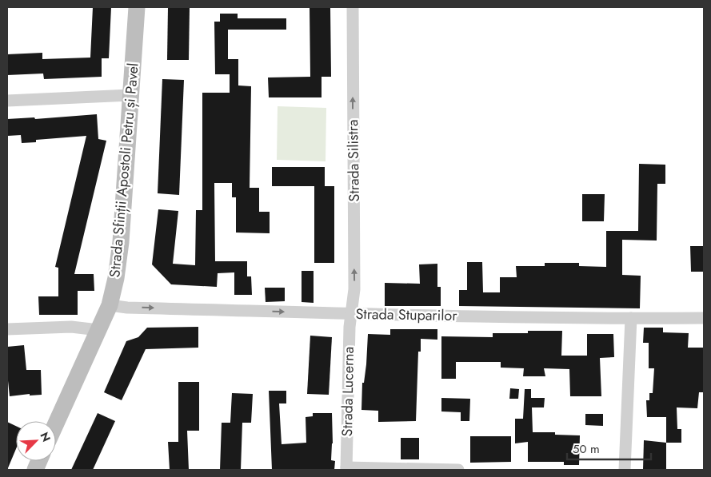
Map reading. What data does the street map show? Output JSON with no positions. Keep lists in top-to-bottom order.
{
  "streets": {
    "main road": ["Strada Sfinții Apostoli Petru și Pavel"],
    "street": ["Strada Silistra", "Strada Stuparilor", "Strada Lucerna"]
  },
  "crossings": [
    ["Strada Silistra", "Strada Stuparilor"],
    ["Strada Silistra", "Strada Lucerna"],
    ["Strada Sfinții Apostoli Petru și Pavel", "Strada Stuparilor"],
    ["Strada Stuparilor", "Strada Lucerna"]
  ],
  "one_way": ["Strada Silistra", "Strada Stuparilor"],
  "scale_bar": "50 m",
  "north": "top right"
}
